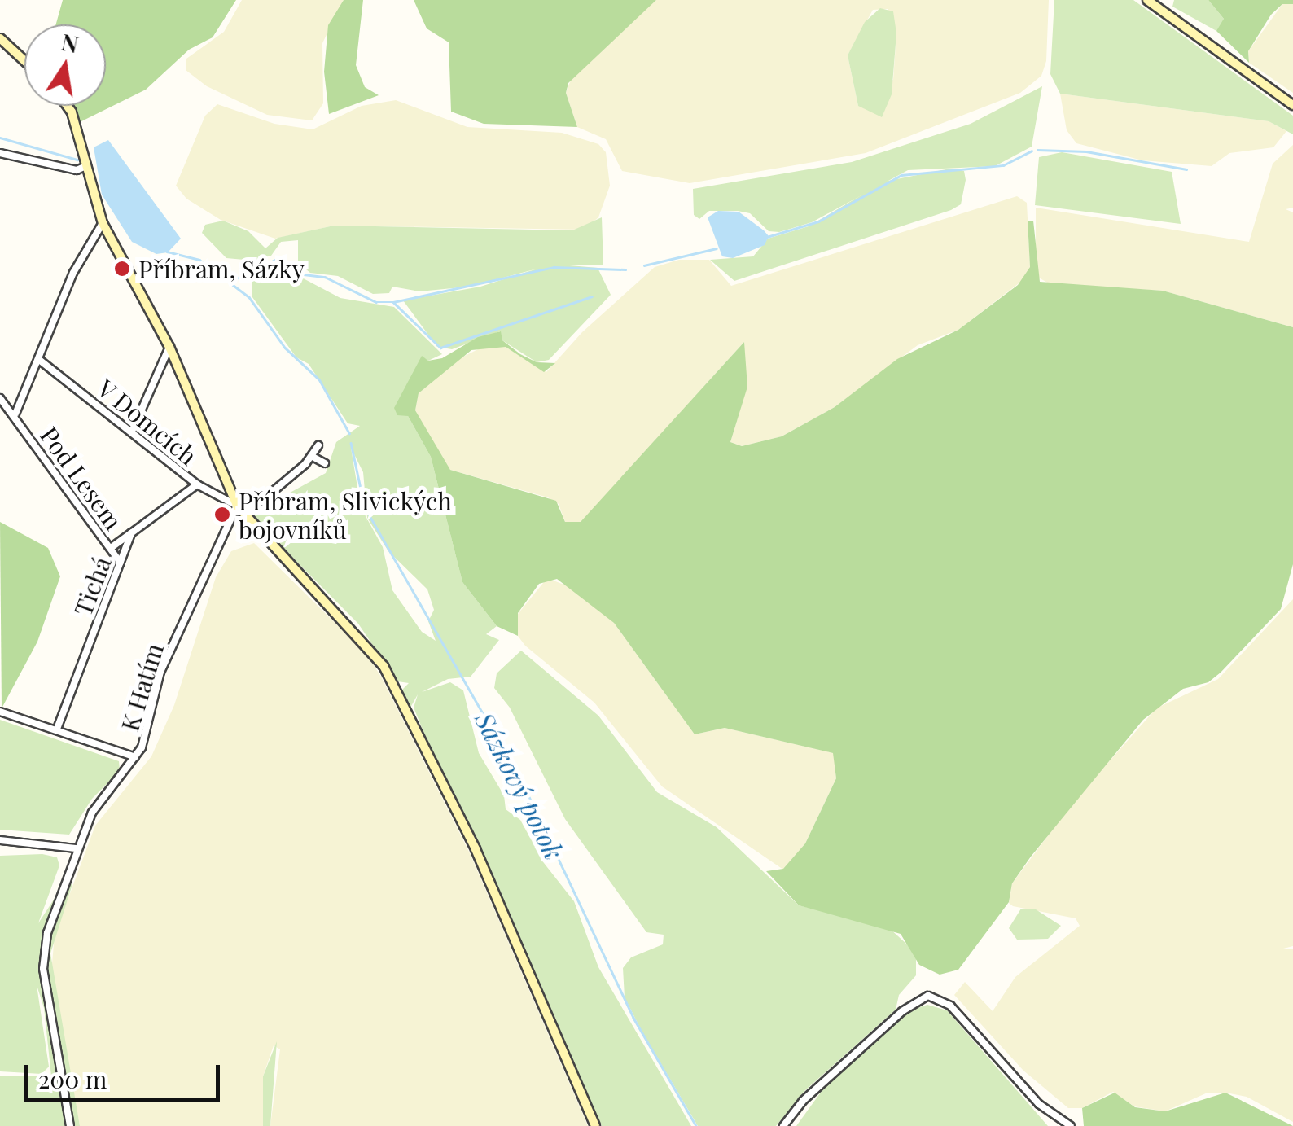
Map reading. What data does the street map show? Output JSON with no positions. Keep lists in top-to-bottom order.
{
  "streets": {
    "street": [
      "V Domcích",
      "Pod Lesem",
      "Tichá",
      "K Hatím"
    ]
  },
  "crossings": [
    ["V Domcích", "Tichá"],
    ["V Domcích", "K Hatím"],
    ["Pod Lesem", "Tichá"],
    ["Tichá", "K Hatím"]
  ],
  "water": ["Sázkový potok"],
  "places": ["Příbram, Sázky", "Příbram, Slivických bojovníků"],
  "scale_bar": "200 m",
  "north": "top"
}
